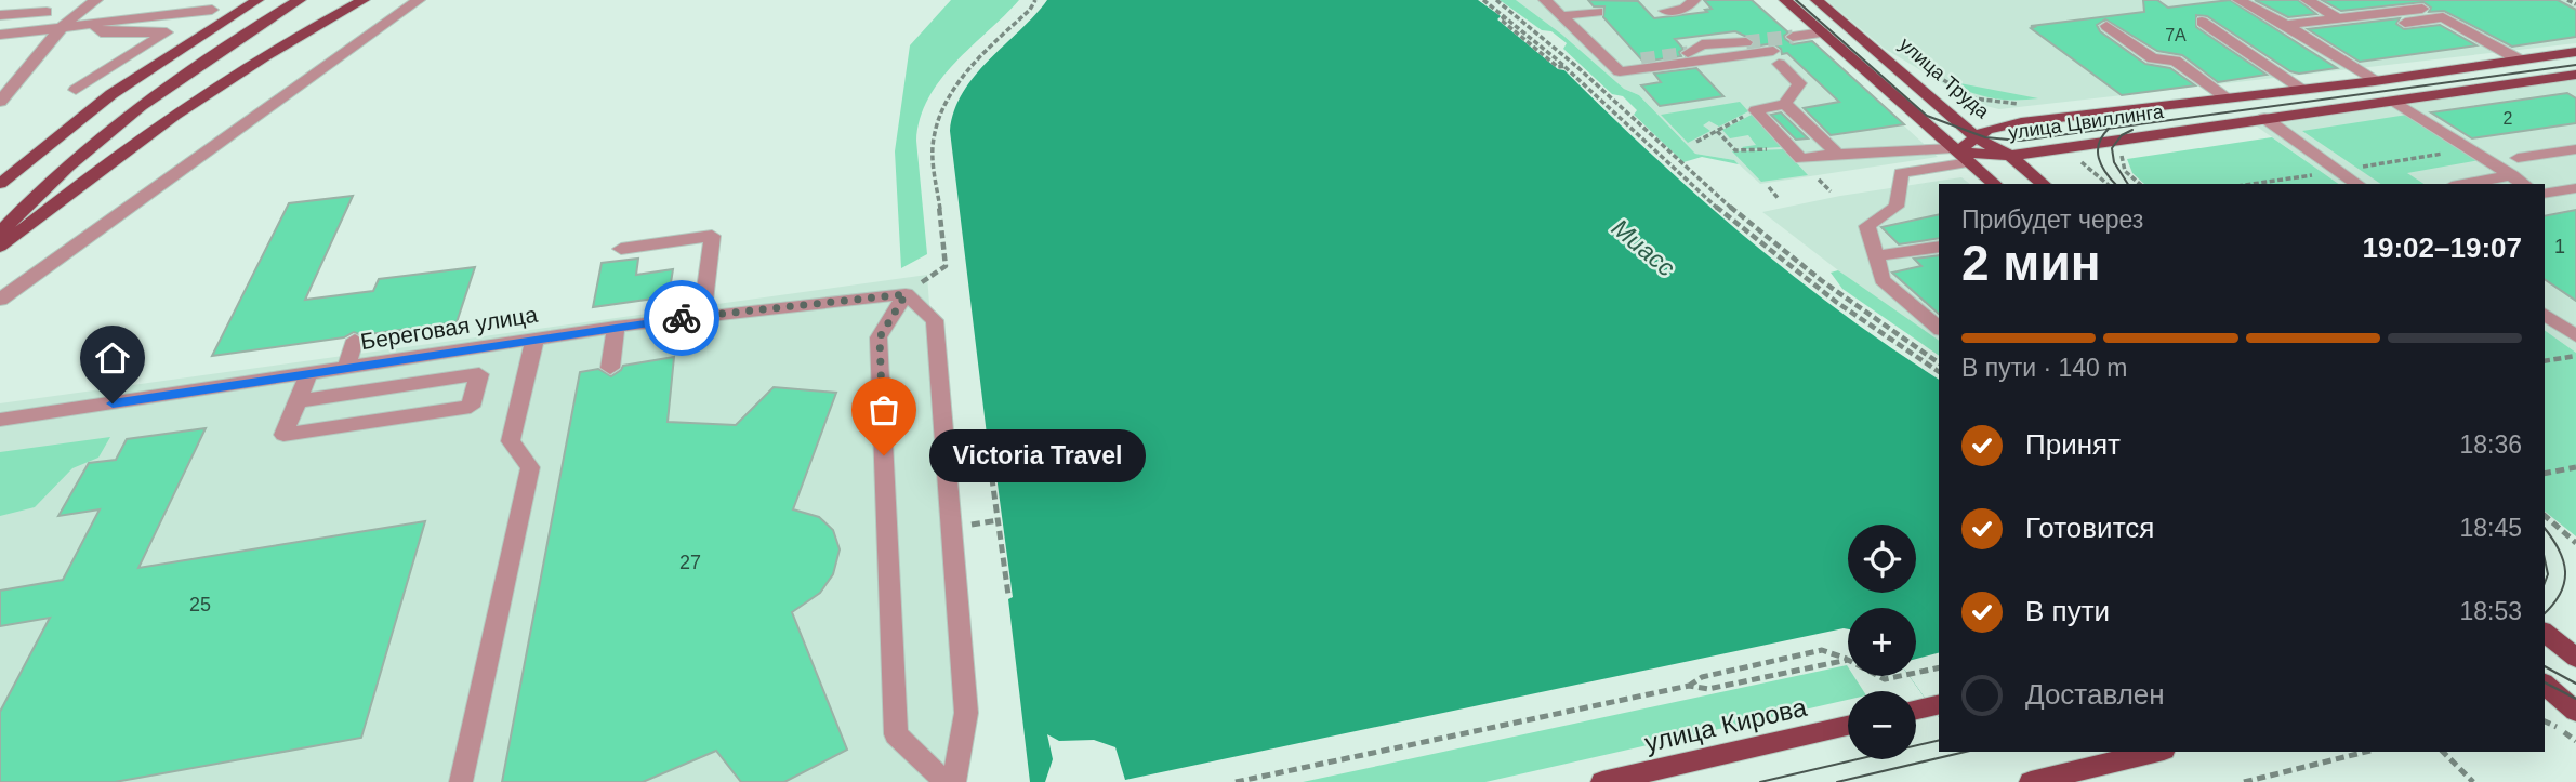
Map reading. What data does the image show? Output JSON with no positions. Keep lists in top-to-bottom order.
{
  "streets": {
    "main road": ["улица Труда", "улица Цвиллинга", "улица Кирова"],
    "street": ["Береговая улица"]
  },
  "crossings": [
    ["улица Труда", "улица Цвиллинга"]
  ],
  "water": ["Миасс"],
  "places": ["Victoria Travel"],
  "house_numbers": [
    "7А",
    "2",
    "1",
    "27",
    "25"
  ],
  "page": {
    "heading": ["2 мин", "Прибудет через", "19:02–19:07"],
    "bar": "В пути · 140 m",
    "list": [
      ["Принят", "18:36"],
      ["Готовится", "18:45"],
      ["В пути", "18:53"],
      "Доставлен"
    ],
    "bubble": "Victoria Travel",
    "map_buttons": ["+", "−"]
  }
}
